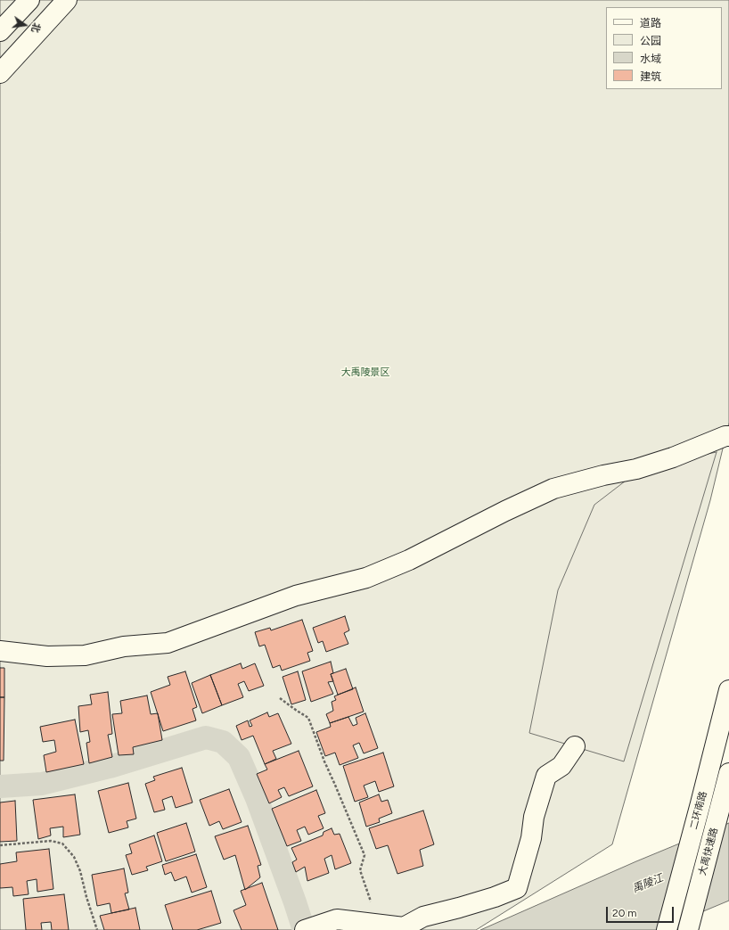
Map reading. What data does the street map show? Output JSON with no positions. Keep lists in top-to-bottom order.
{
  "streets": {
    "main road": ["二环南路", "大禹快速路"]
  },
  "water": ["禹陵江"],
  "parks": ["大禹陵景区"],
  "legend": [
    "道路",
    "公园",
    "水域",
    "建筑"
  ],
  "scale_bar": "20 m",
  "north": "right"
}
